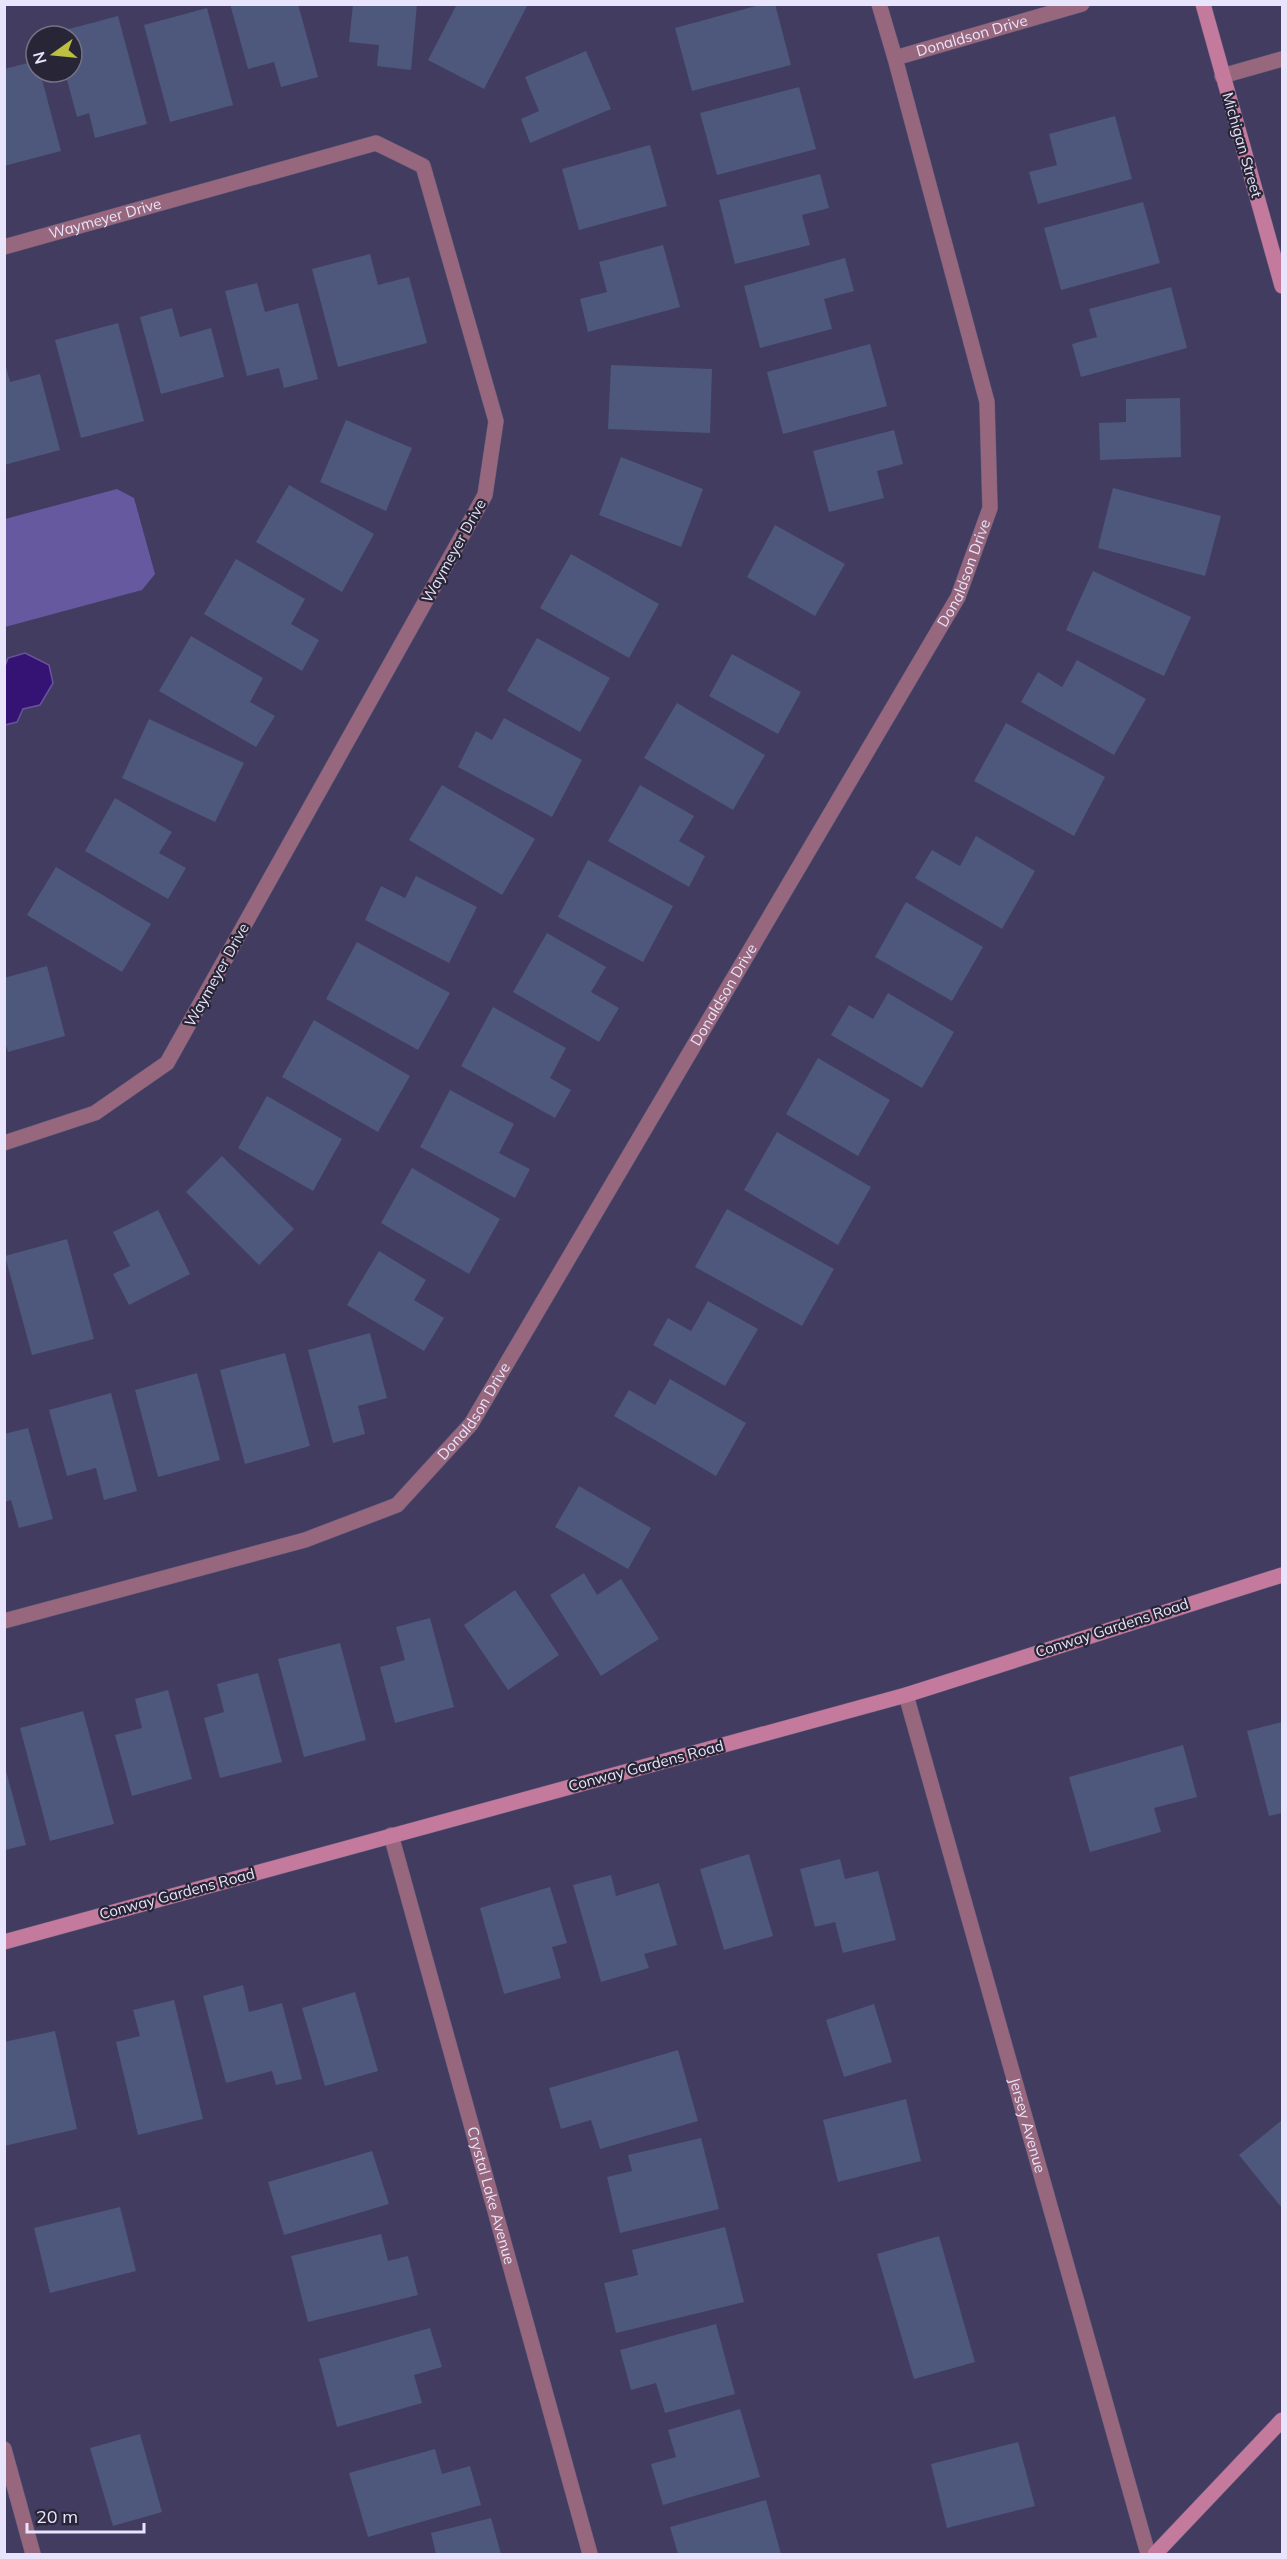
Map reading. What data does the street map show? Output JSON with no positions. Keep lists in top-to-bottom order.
{
  "streets": {
    "street": [
      "Donaldson Drive",
      "Michigan Street",
      "Waymeyer Drive",
      "Conway Gardens Road",
      "Jersey Avenue",
      "Crystal Lake Avenue"
    ]
  },
  "crossings": [
    ["Conway Gardens Road", "Jersey Avenue"],
    ["Conway Gardens Road", "Crystal Lake Avenue"]
  ],
  "scale_bar": "20 m",
  "north": "left"
}
